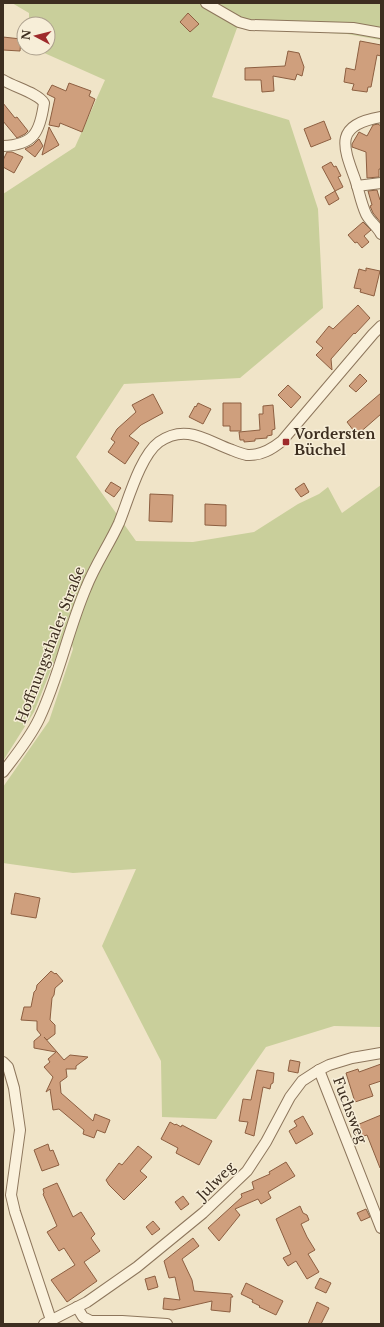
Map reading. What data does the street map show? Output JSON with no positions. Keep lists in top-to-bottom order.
{
  "streets": {
    "street": ["Hoffnungsthaler Straße", "Fuchsweg", "Julweg"]
  },
  "crossings": [
    ["Fuchsweg", "Julweg"]
  ],
  "places": {
    "transit": ["Vordersten Büchel"]
  },
  "north": "left"
}
